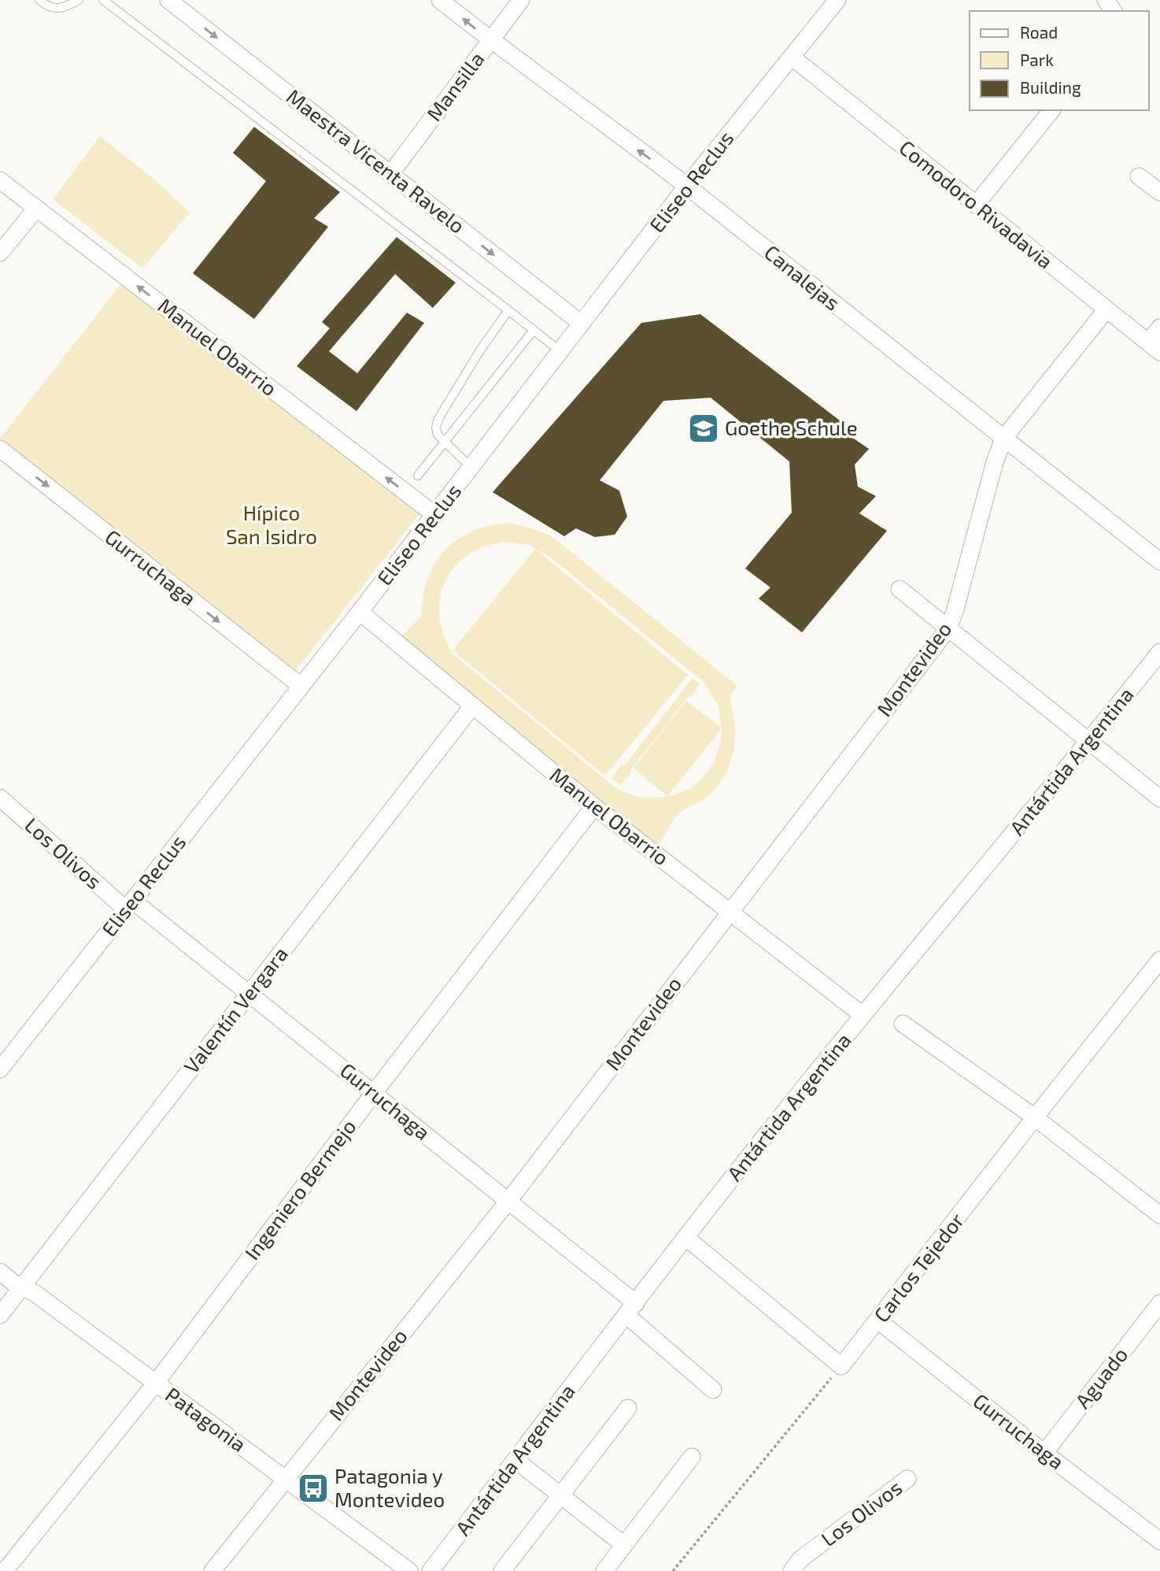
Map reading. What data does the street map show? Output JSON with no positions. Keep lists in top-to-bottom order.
{
  "streets": {
    "street": [
      "Mansilla",
      "Maestra Vicenta Ravelo",
      "Eliseo Reclus",
      "Comodoro Rivadavia",
      "Canalejas",
      "Manuel Obarrio",
      "Gurruchaga",
      "Montevideo",
      "Antártida Argentina",
      "Los Olivos",
      "Valentín Vergara",
      "Ingeniero Bermejo",
      "Carlos Tejedor",
      "Aguado",
      "Patagonia"
    ]
  },
  "crossings": [
    ["Mansilla", "Maestra Vicenta Ravelo"],
    ["Mansilla", "Canalejas"],
    ["Maestra Vicenta Ravelo", "Eliseo Reclus"],
    ["Eliseo Reclus", "Comodoro Rivadavia"],
    ["Eliseo Reclus", "Canalejas"],
    ["Eliseo Reclus", "Manuel Obarrio"],
    ["Eliseo Reclus", "Gurruchaga"],
    ["Eliseo Reclus", "Los Olivos"],
    ["Canalejas", "Montevideo"],
    ["Manuel Obarrio", "Montevideo"],
    ["Manuel Obarrio", "Antártida Argentina"],
    ["Manuel Obarrio", "Valentín Vergara"],
    ["Manuel Obarrio", "Ingeniero Bermejo"],
    ["Gurruchaga", "Montevideo"],
    ["Gurruchaga", "Antártida Argentina"],
    ["Gurruchaga", "Los Olivos"],
    ["Gurruchaga", "Valentín Vergara"],
    ["Gurruchaga", "Ingeniero Bermejo"],
    ["Gurruchaga", "Carlos Tejedor"],
    ["Gurruchaga", "Aguado"],
    ["Montevideo", "Patagonia"],
    ["Valentín Vergara", "Patagonia"],
    ["Ingeniero Bermejo", "Patagonia"]
  ],
  "one_way": ["Maestra Vicenta Ravelo", "Manuel Obarrio"],
  "parks": ["Hípico San Isidro"],
  "places": {
    "school or university": ["Goethe Schule"],
    "bus stop": ["Patagonia y Montevideo"]
  },
  "legend": ["Road", "Park", "Building"]
}
